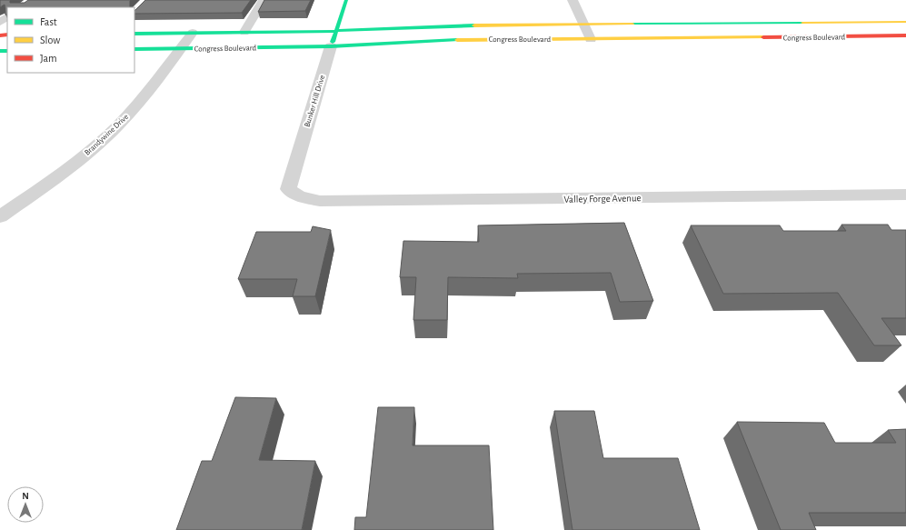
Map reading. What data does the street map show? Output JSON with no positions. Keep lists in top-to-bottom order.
{
  "streets": {
    "street": [
      "Congress Boulevard",
      "Bunker Hill Drive",
      "Brandywine Drive",
      "Valley Forge Avenue"
    ]
  },
  "crossings": [
    ["Congress Boulevard", "Bunker Hill Drive"],
    ["Congress Boulevard", "Brandywine Drive"],
    ["Bunker Hill Drive", "Valley Forge Avenue"]
  ],
  "legend": ["Fast", "Slow", "Jam"],
  "north": "top"
}
